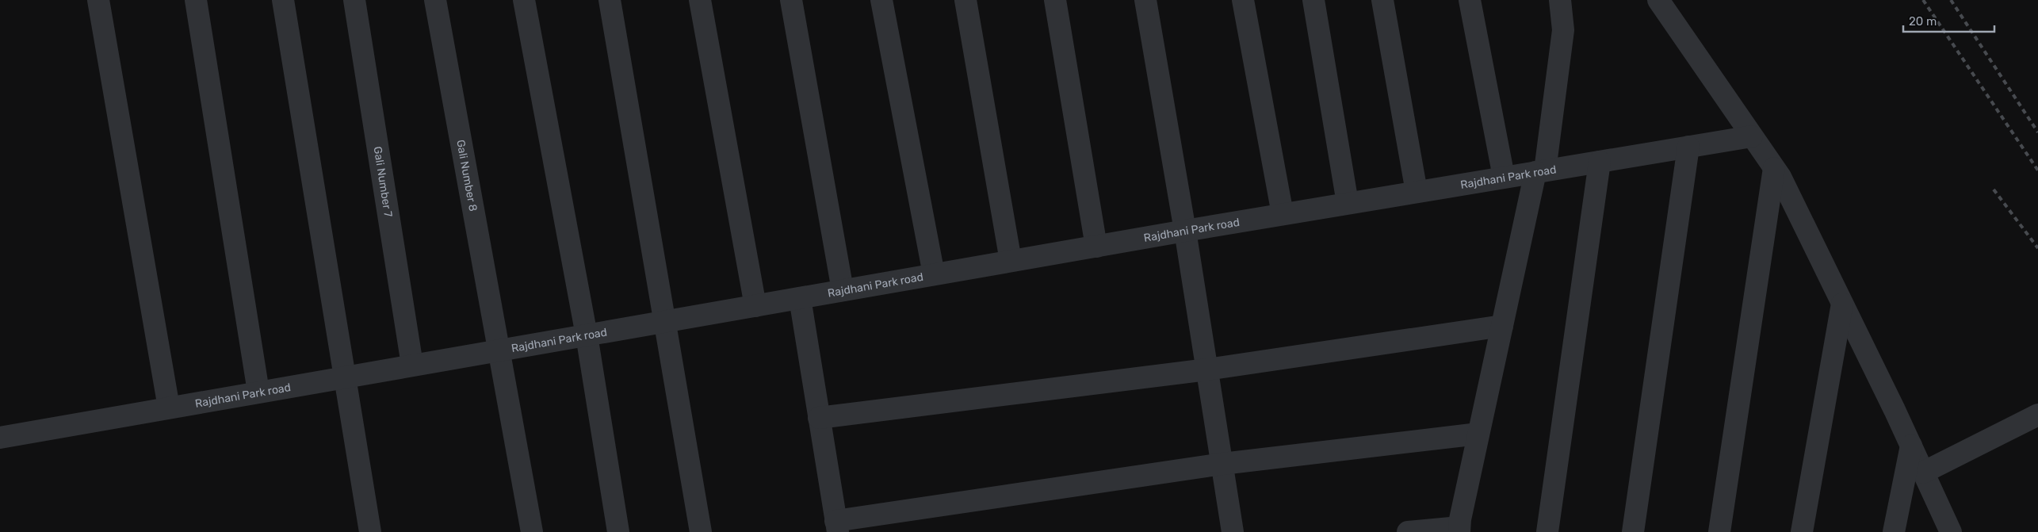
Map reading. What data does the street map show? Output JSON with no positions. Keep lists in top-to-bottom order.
{
  "streets": {
    "street": ["Gali Number 8", "Rajdhani Park road", "Gali Number 7"]
  },
  "crossings": [
    ["Gali Number 8", "Rajdhani Park road"],
    ["Rajdhani Park road", "Gali Number 7"]
  ],
  "scale_bar": "20 m"
}
